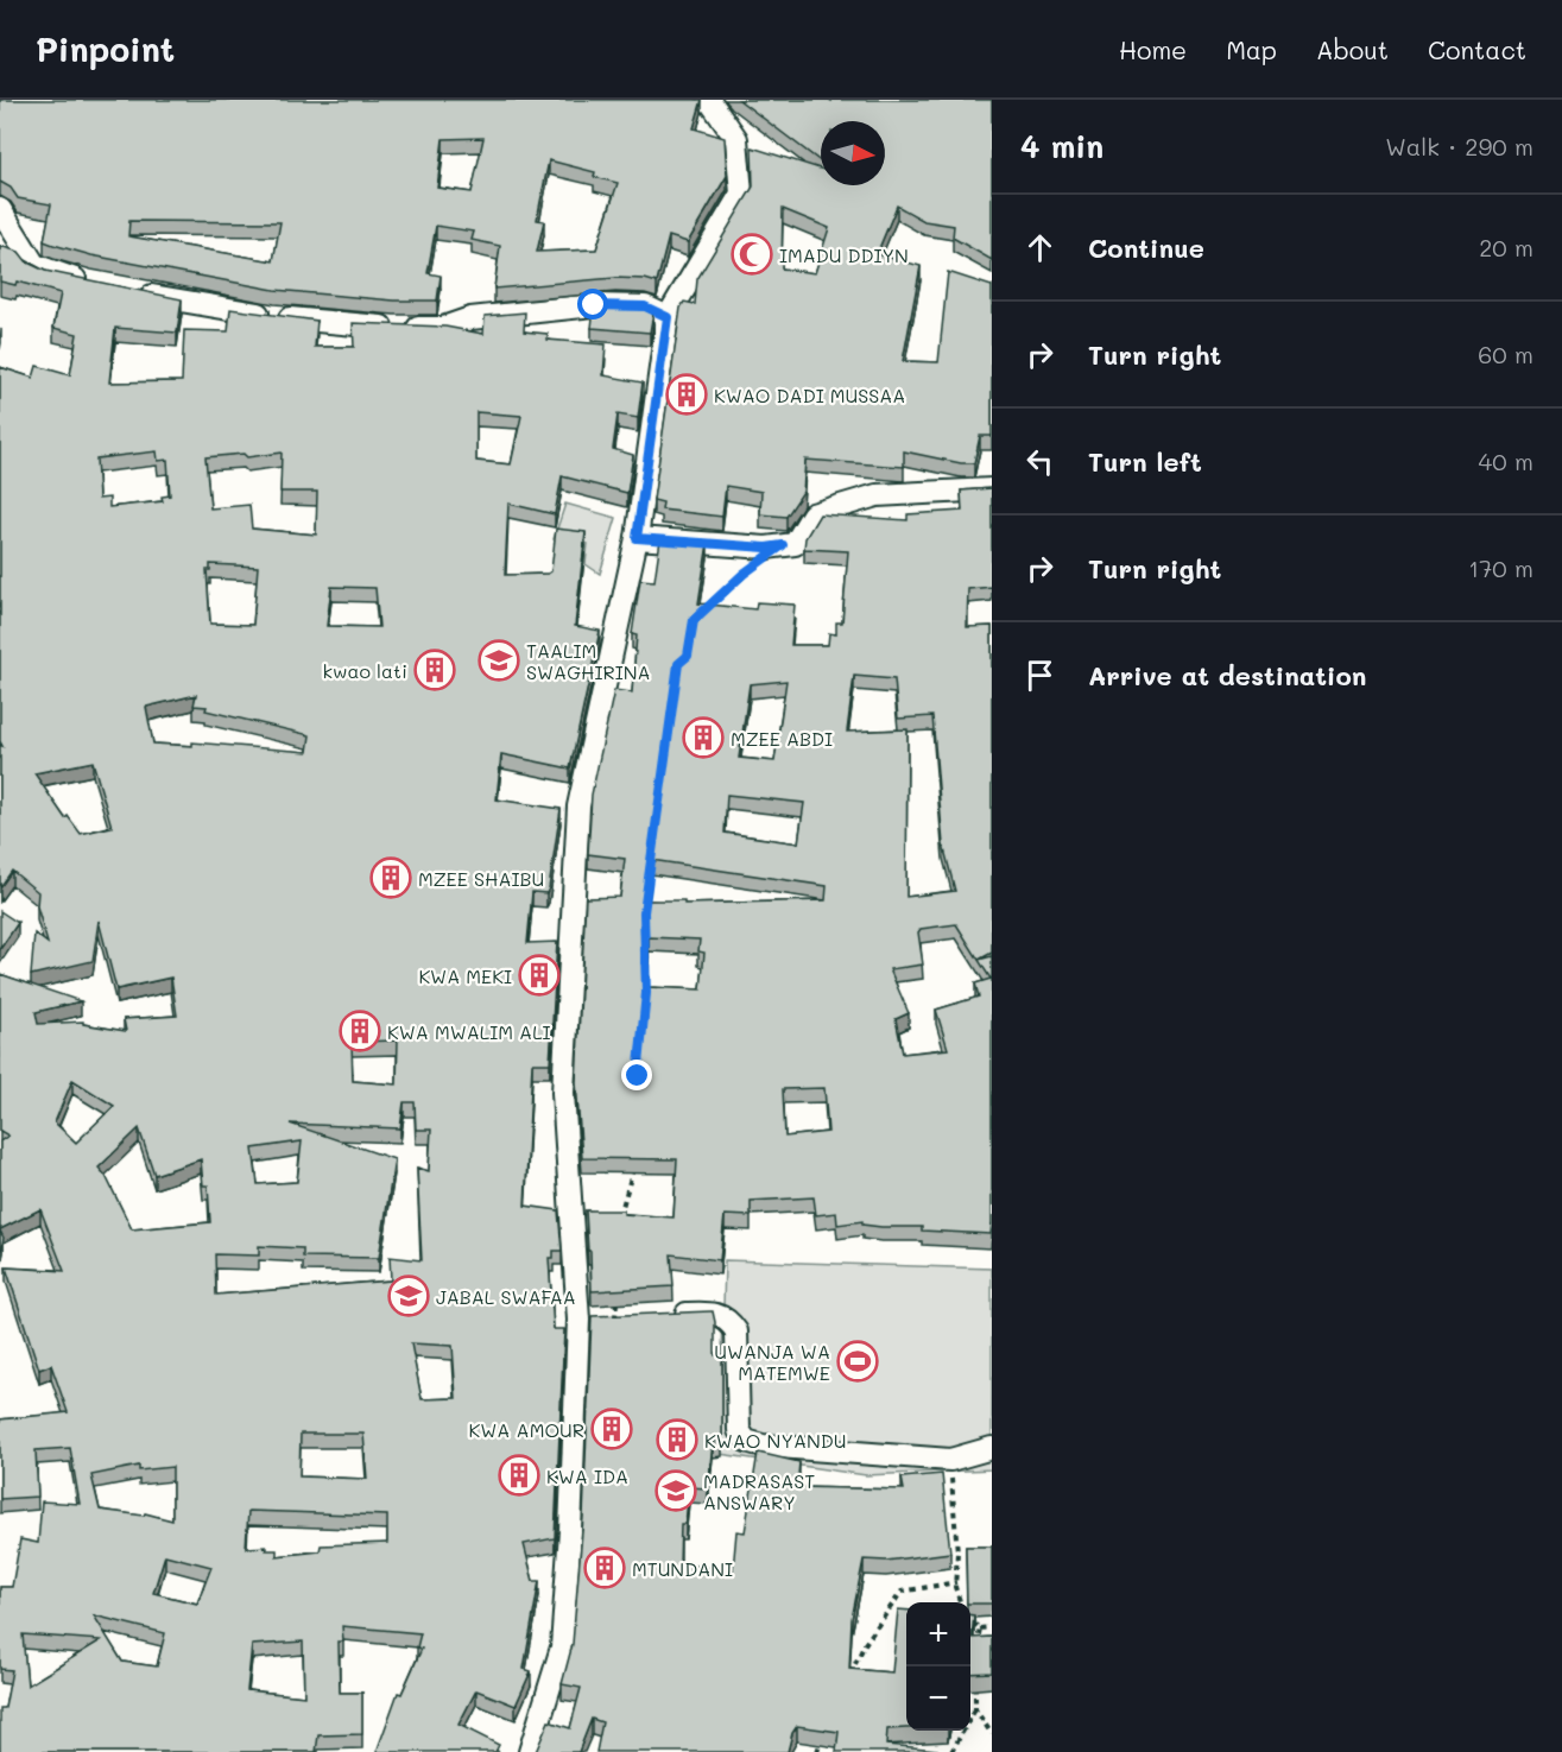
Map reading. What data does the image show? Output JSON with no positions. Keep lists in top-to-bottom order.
{
  "places": {
    "mosque": ["IMADU DDIYN"],
    "building": [
      "KWAO DADI MUSSAA",
      "kwao lati",
      "MZEE ABDI",
      "MZEE SHAIBU",
      "KWA MEKI",
      "KWA MWALIM ALI",
      "KWA AMOUR",
      "KWAO NYANDU",
      "KWA IDA",
      "MTUNDANI"
    ],
    "school or university": ["TAALIM SWAGHIRINA", "JABAL SWAFAA", "MADRASAST ANSWARY"],
    "sports": ["UWANJA WA MATEMWE"]
  },
  "north": "right",
  "page": {
    "header": "Pinpoint",
    "nav": [
      "Home",
      "Map",
      "About",
      "Contact"
    ],
    "heading": ["4 min", "Walk · 290 m"],
    "list": [
      ["Continue", "20 m"],
      ["Turn right", "60 m"],
      ["Turn left", "40 m"],
      ["Turn right", "170 m"],
      "Arrive at destination"
    ],
    "map_buttons": ["+", "−"]
  }
}
